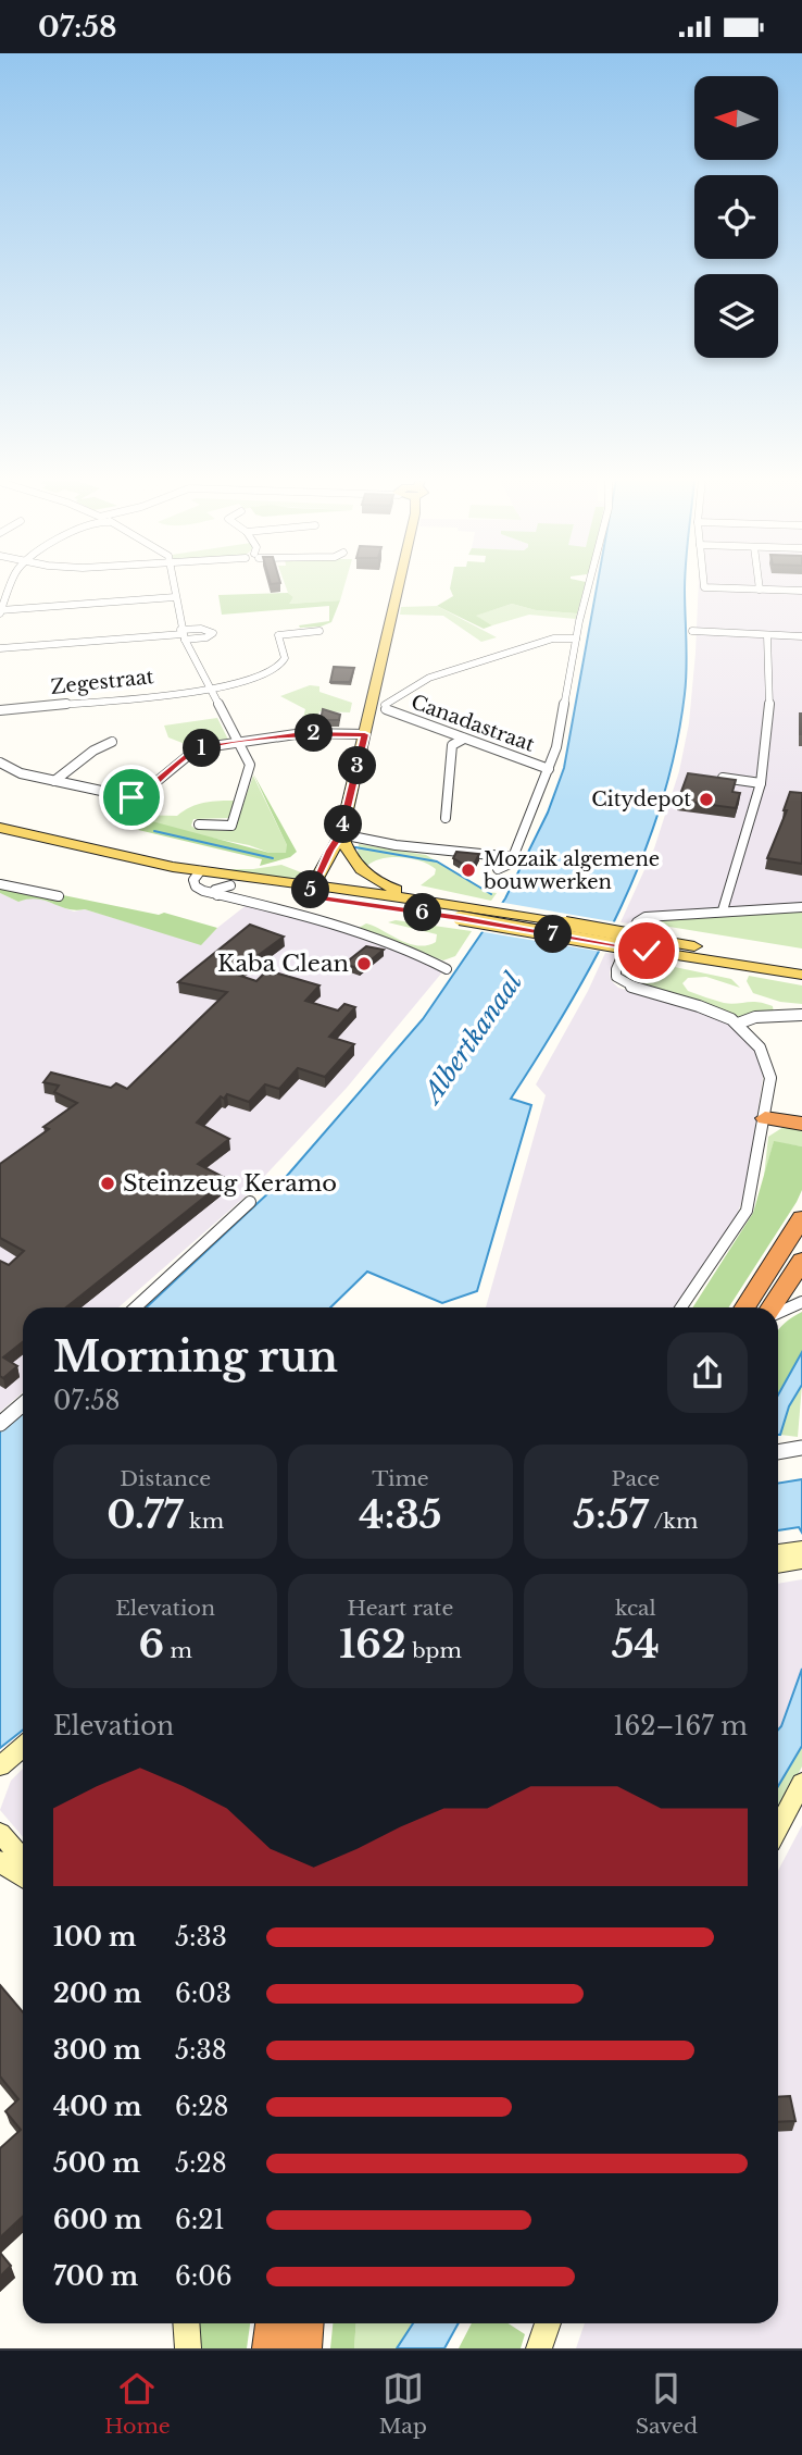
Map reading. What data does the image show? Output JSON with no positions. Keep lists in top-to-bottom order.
{
  "streets": {
    "street": ["Zegestraat", "Canadastraat"]
  },
  "water": ["Albertkanaal"],
  "places": [
    "Citydepot",
    "Mozaik algemene bouwwerken",
    "Kaba Clean",
    "Steinzeug Keramo"
  ],
  "north": "left",
  "page": {
    "status": "07:58",
    "pins": [
      "2",
      "1",
      "3",
      "4",
      "5",
      "6",
      "7"
    ],
    "heading": ["Morning run", "07:58"],
    "stats": [
      ["Distance", "0.77 km"],
      ["Time", "4:35"],
      ["Pace", "5:57 /km"],
      ["Elevation", "6 m"],
      ["Heart rate", "162 bpm"],
      ["kcal", "54"]
    ],
    "chart": ["Elevation", "162–167 m"],
    "list": [
      {
        "name": "100 m",
        "note": "5:33"
      },
      {
        "name": "200 m",
        "note": "6:03"
      },
      {
        "name": "300 m",
        "note": "5:38"
      },
      {
        "name": "400 m",
        "note": "6:28"
      },
      {
        "name": "500 m",
        "note": "5:28"
      },
      {
        "name": "600 m",
        "note": "6:21"
      },
      {
        "name": "700 m",
        "note": "6:06"
      }
    ],
    "tabs": ["Home", "Map", "Saved"]
  }
}
